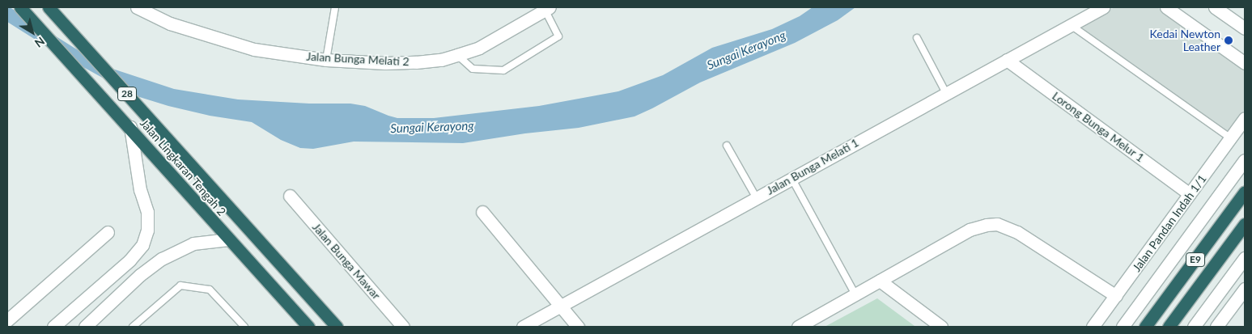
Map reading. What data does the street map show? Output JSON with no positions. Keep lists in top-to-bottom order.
{
  "streets": {
    "highway": ["28", "Jalan Lingkaran Tengah 2", "E9"],
    "street": [
      "Jalan Bunga Melati 2",
      "Lorong Bunga Melur 1",
      "Jalan Bunga Melati 1",
      "Jalan Pandan Indah 1/1",
      "Jalan Bunga Mawar"
    ]
  },
  "crossings": [
    ["Lorong Bunga Melur 1", "Jalan Bunga Melati 1"],
    ["Lorong Bunga Melur 1", "Jalan Pandan Indah 1/1"]
  ],
  "water": ["Sungai Kerayong"],
  "places": ["Kedai Newton Leather"],
  "north": "bottom right"
}
